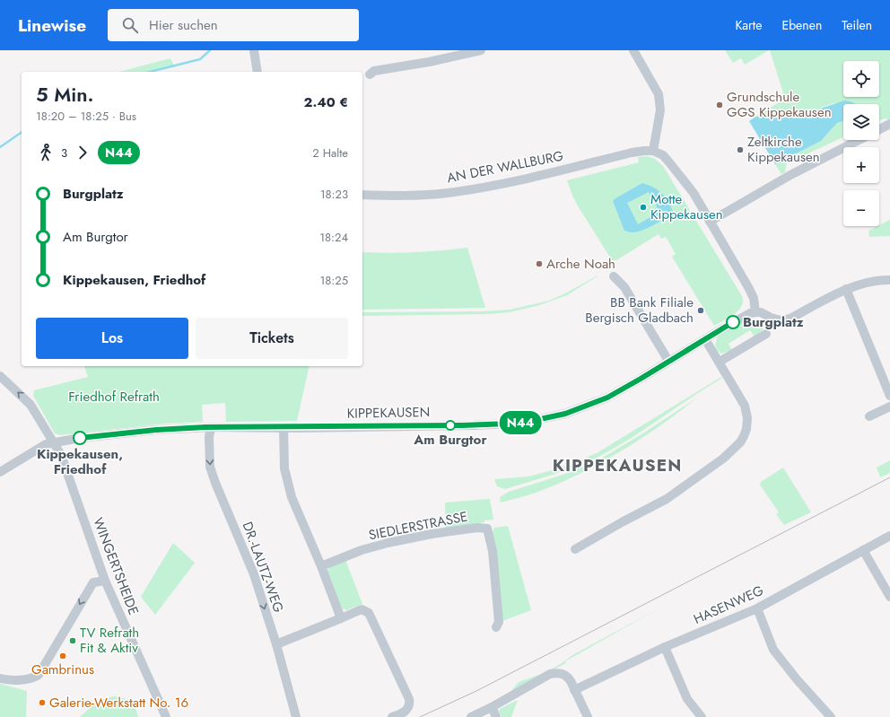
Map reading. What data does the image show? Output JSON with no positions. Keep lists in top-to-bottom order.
{
  "streets": {
    "street": [
      "AN DER WALLBURG",
      "KIPPEKAUSEN",
      "SIEDLERSTRASSE",
      "WINGERTSHEIDE",
      "DR.-LAUTZ-WEG",
      "HASENWEG"
    ]
  },
  "crossings": [
    ["KIPPEKAUSEN", "WINGERTSHEIDE"],
    ["KIPPEKAUSEN", "DR.-LAUTZ-WEG"]
  ],
  "districts": ["KIPPEKAUSEN"],
  "parks": ["Friedhof Refrath"],
  "places": [
    "Grundschule GGS Kippekausen",
    "Zeltkirche Kippekausen",
    "Motte Kippekausen",
    "Arche Noah",
    "BB Bank Filiale Bergisch Gladbach",
    "Burgplatz",
    "Am Burgtor",
    "Kippekausen, Friedhof",
    "TV Refrath Fit & Aktiv",
    "Gambrinus",
    "Galerie-Werkstatt No. 16"
  ],
  "lines": ["bus line N44"],
  "page": {
    "header": "Linewise",
    "search": "Hier suchen",
    "nav": ["Karte", "Ebenen", "Teilen"],
    "on_map": "N44",
    "map_buttons": ["+", "−"],
    "heading": ["5 Min.", "18:20 – 18:25 · Bus", "2.40 €"],
    "legs": ["3", "N44", "2 Halte"],
    "list": [
      {
        "name": "Burgplatz",
        "value": "18:23"
      },
      {
        "name": "Am Burgtor",
        "value": "18:24"
      },
      {
        "name": "Kippekausen, Friedhof",
        "value": "18:25"
      }
    ],
    "buttons": ["Los", "Tickets"]
  }
}
